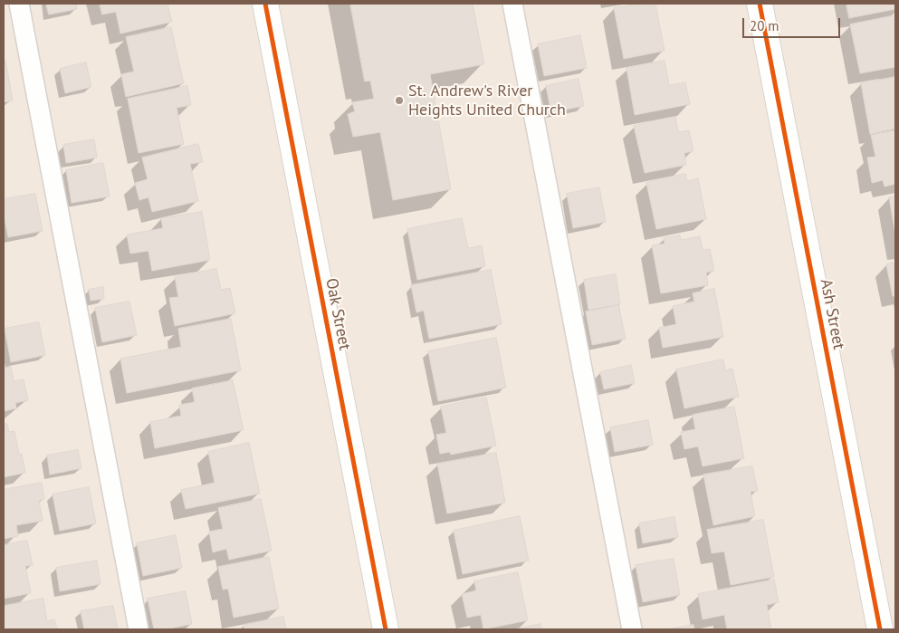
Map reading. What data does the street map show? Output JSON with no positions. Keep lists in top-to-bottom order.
{
  "streets": {
    "street": ["Oak Street", "Ash Street"]
  },
  "places": ["St. Andrew's River Heights United Church"],
  "scale_bar": "20 m"
}
